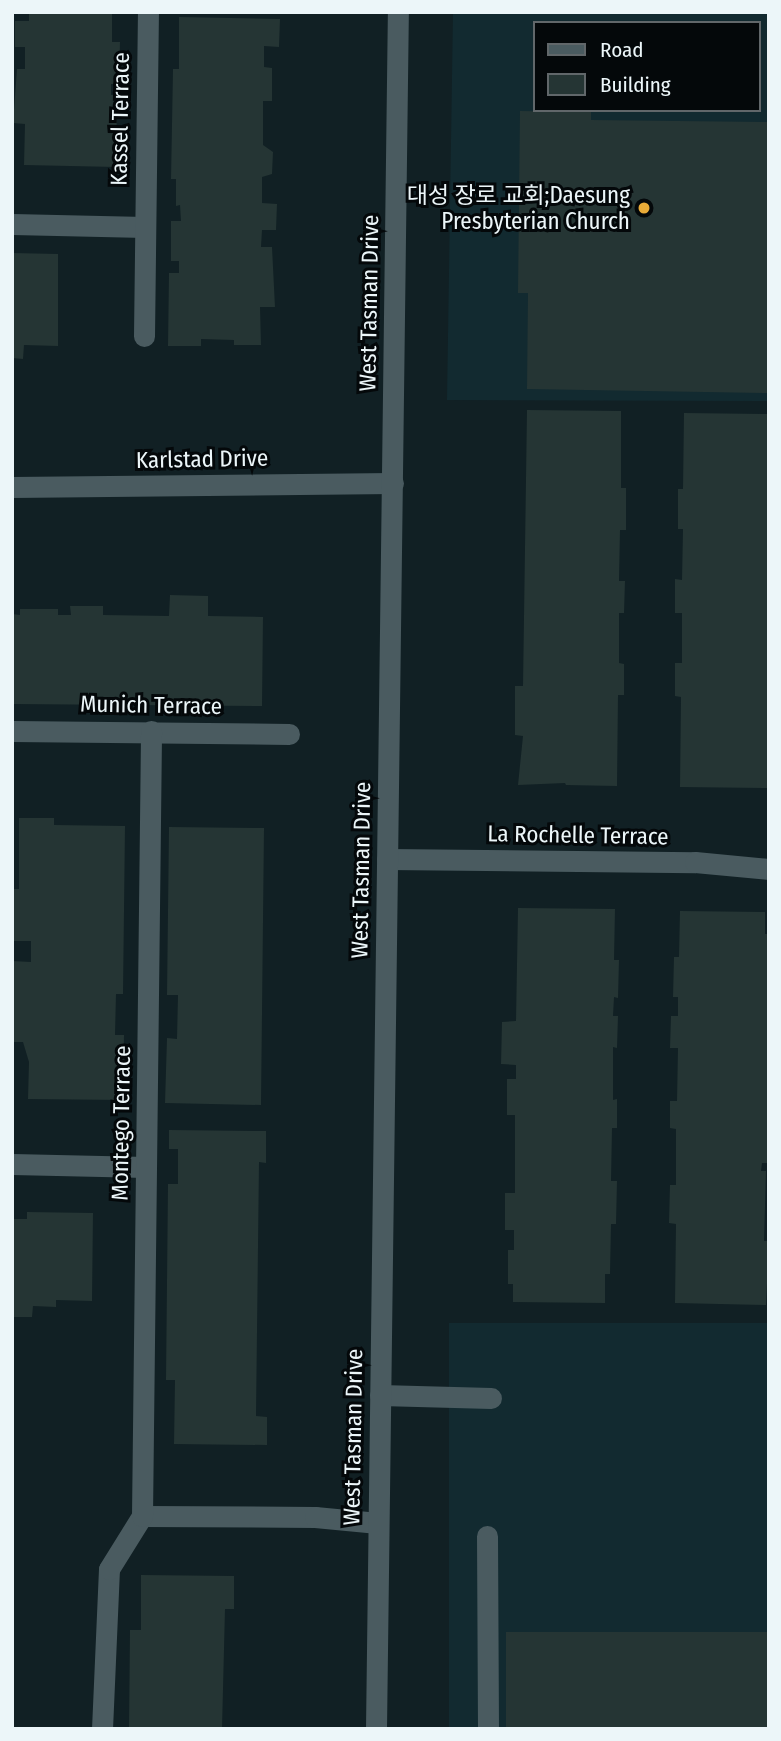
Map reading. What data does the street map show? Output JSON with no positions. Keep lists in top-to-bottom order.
{
  "streets": {
    "street": [
      "Kassel Terrace",
      "West Tasman Drive",
      "Karlstad Drive",
      "Munich Terrace",
      "La Rochelle Terrace",
      "Montego Terrace"
    ]
  },
  "crossings": [
    ["West Tasman Drive", "Karlstad Drive"],
    ["West Tasman Drive", "La Rochelle Terrace"],
    ["Munich Terrace", "Montego Terrace"]
  ],
  "places": ["대성 장로 교회;Daesung Presbyterian Church"],
  "legend": ["Road", "Building"]
}
